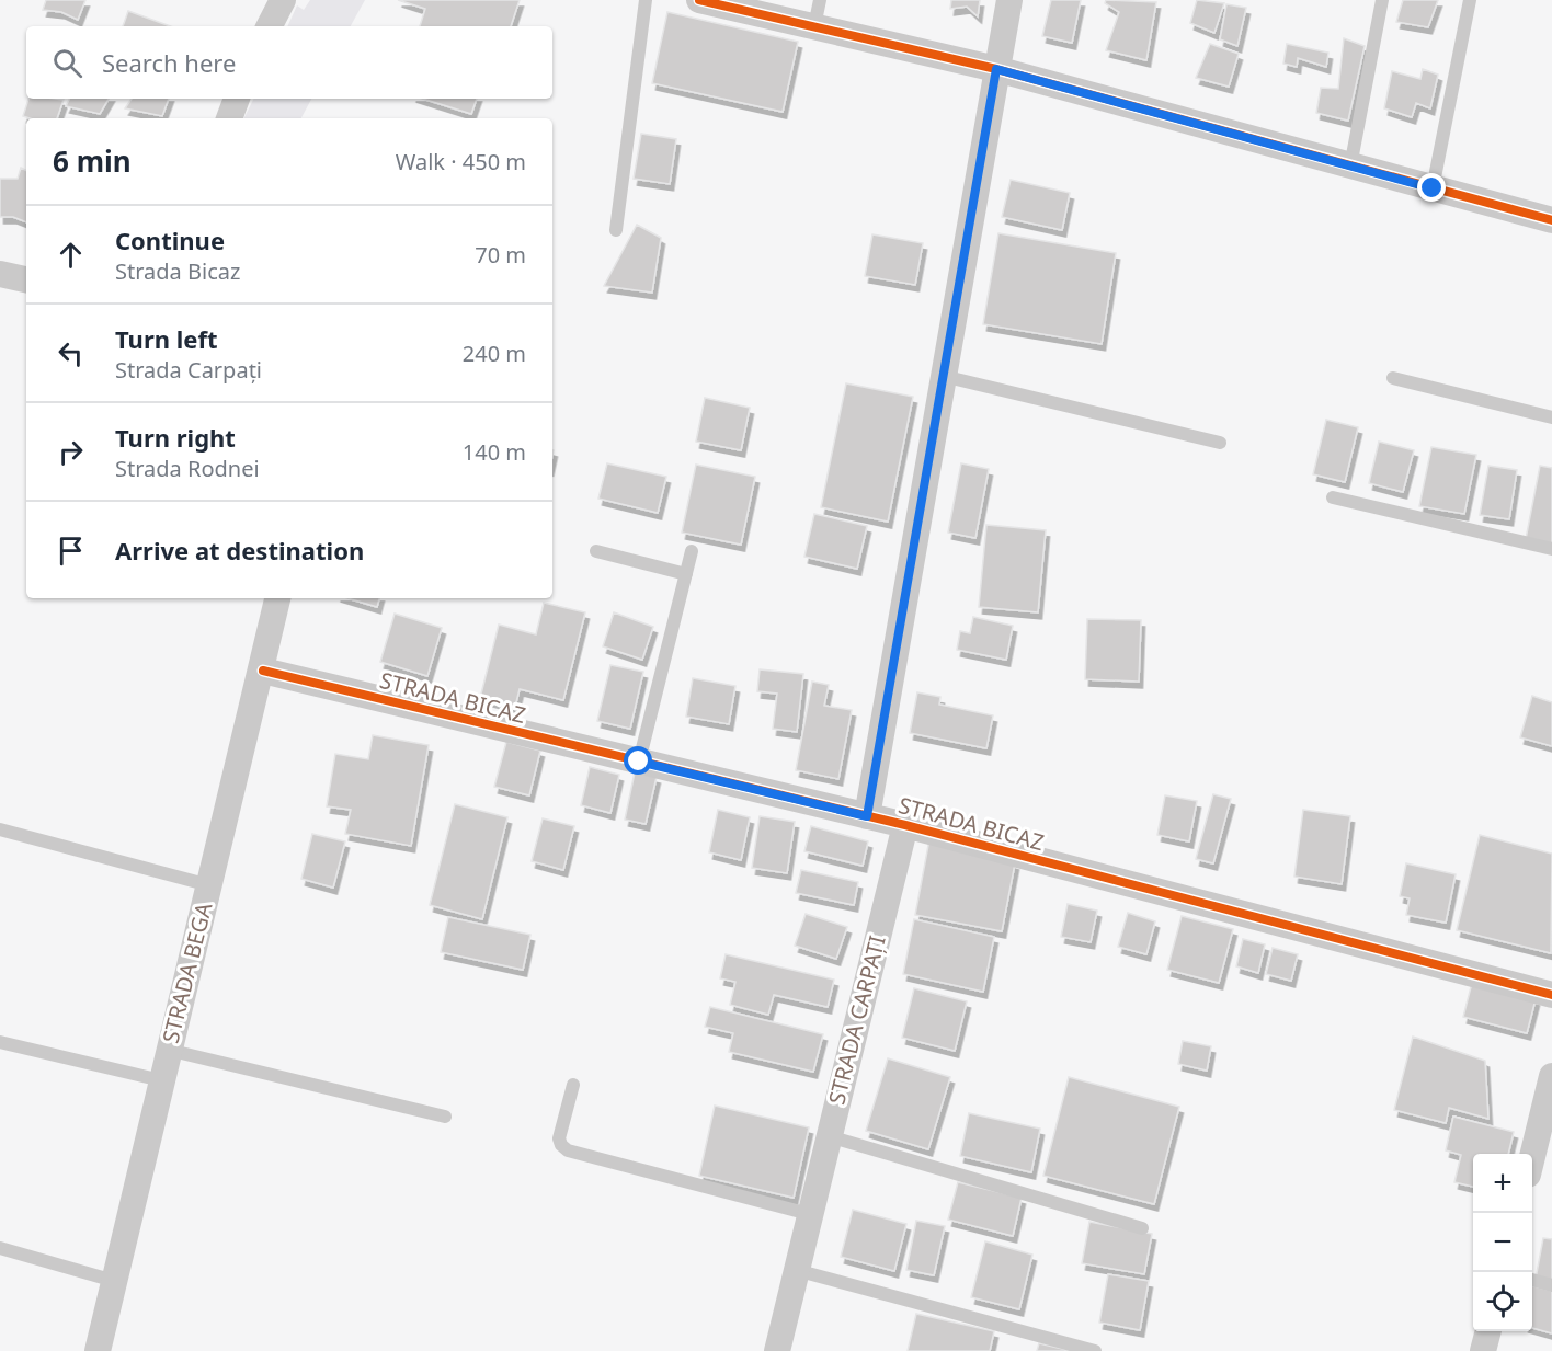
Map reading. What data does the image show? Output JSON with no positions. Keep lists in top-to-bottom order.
{
  "streets": {
    "street": ["STRADA BICAZ", "STRADA BEGA", "STRADA CARPAȚI"]
  },
  "crossings": [
    ["STRADA BICAZ", "STRADA BEGA"],
    ["STRADA BICAZ", "STRADA CARPAȚI"]
  ],
  "page": {
    "search": "Search here",
    "heading": ["6 min", "Walk · 450 m"],
    "list": [
      ["Continue", "Strada Bicaz", "70 m"],
      ["Turn left", "Strada Carpați", "240 m"],
      ["Turn right", "Strada Rodnei", "140 m"],
      "Arrive at destination"
    ],
    "map_buttons": ["+", "−"]
  }
}
